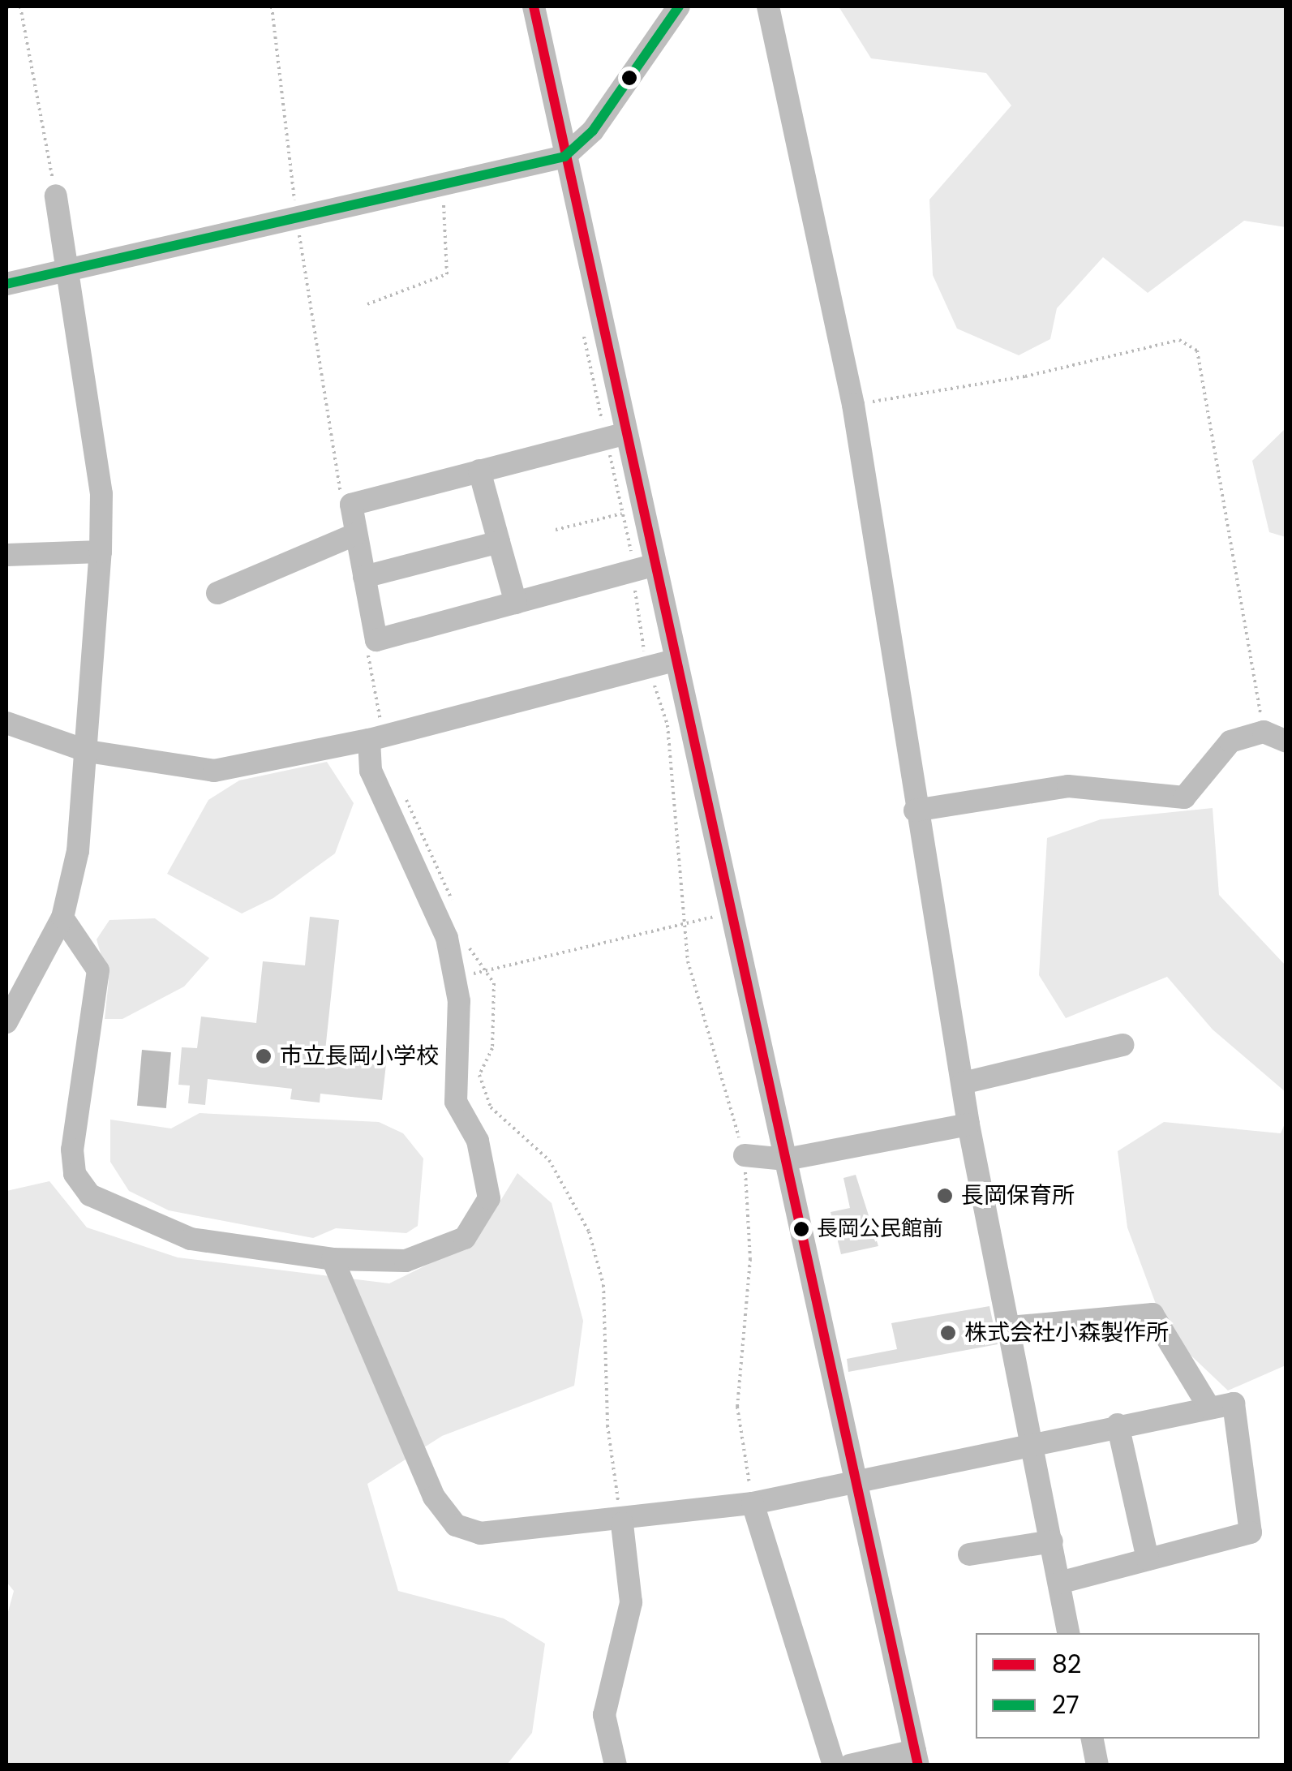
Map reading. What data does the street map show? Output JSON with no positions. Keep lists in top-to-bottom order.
{
  "places": [
    "市立長岡小学校",
    "長岡保育所",
    "長岡公民館前",
    "株式会社小森製作所"
  ],
  "lines": ["transit line 82", "transit line 27"],
  "legend": ["82", "27"]
}
